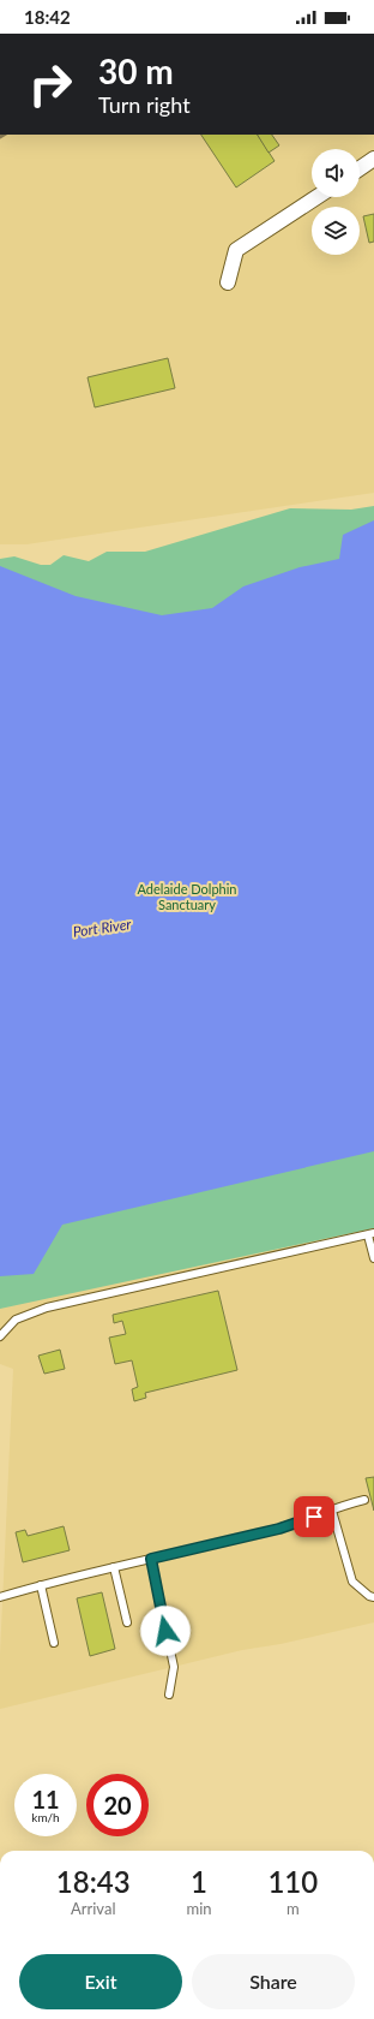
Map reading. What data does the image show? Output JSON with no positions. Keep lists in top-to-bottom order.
{
  "water": ["Port River"],
  "parks": ["Adelaide Dolphin Sanctuary"],
  "page": {
    "status": "18:42",
    "turn": ["30 m", "Turn right"],
    "speed": "11 km/h",
    "limit": "20",
    "eta": [
      "18:43",
      "Arrival",
      "1",
      "min",
      "110",
      "m"
    ],
    "buttons": ["Exit", "Share"]
  }
}
